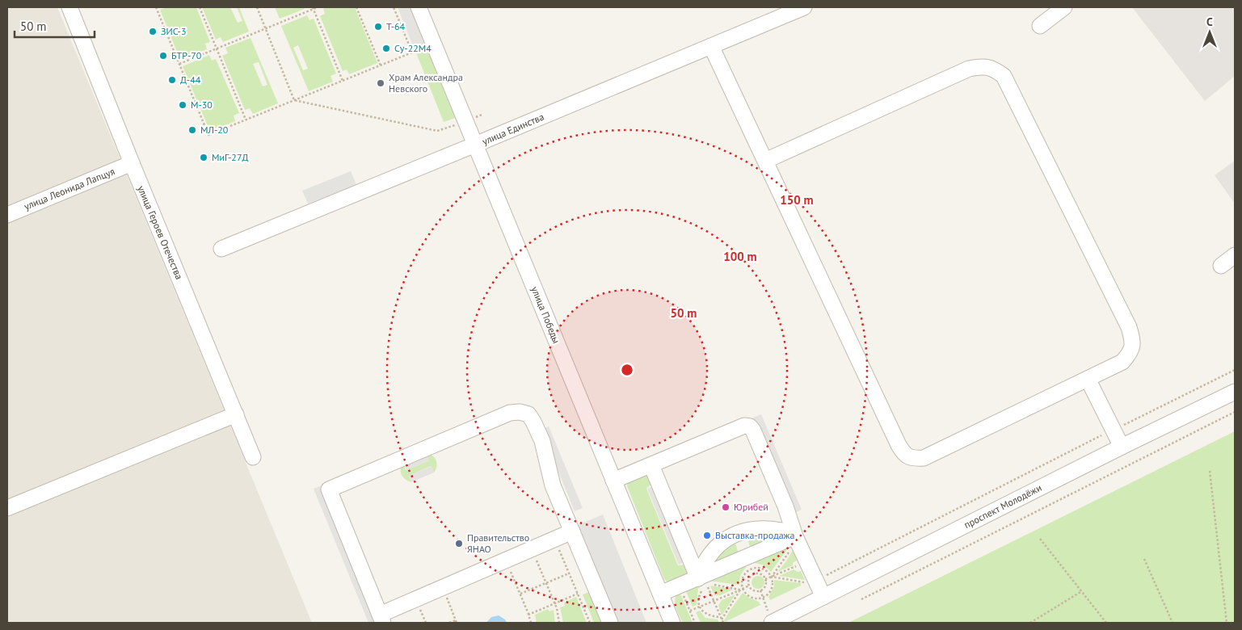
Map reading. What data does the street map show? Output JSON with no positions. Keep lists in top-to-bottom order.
{
  "streets": {
    "street": [
      "улица Единства",
      "улица Леонида Лапцуя",
      "улица Героев Отечества",
      "улица Победы",
      "проспект Молодёжи"
    ]
  },
  "crossings": [
    ["улица Единства", "улица Победы"],
    ["улица Леонида Лапцуя", "улица Героев Отечества"]
  ],
  "places": [
    "Т-64",
    "ЗИС-3",
    "Су-22М4",
    "БТР-70",
    "Д-44",
    "Храм Александра Невского",
    "М-30",
    "МЛ-20",
    "МиГ-27Д",
    "Юрибей",
    "Выставка-продажа",
    "Правительство ЯНАО"
  ],
  "scale_bar": "50 m",
  "north": "top",
  "rings": ["150 m", "100 m", "50 m"]
}
